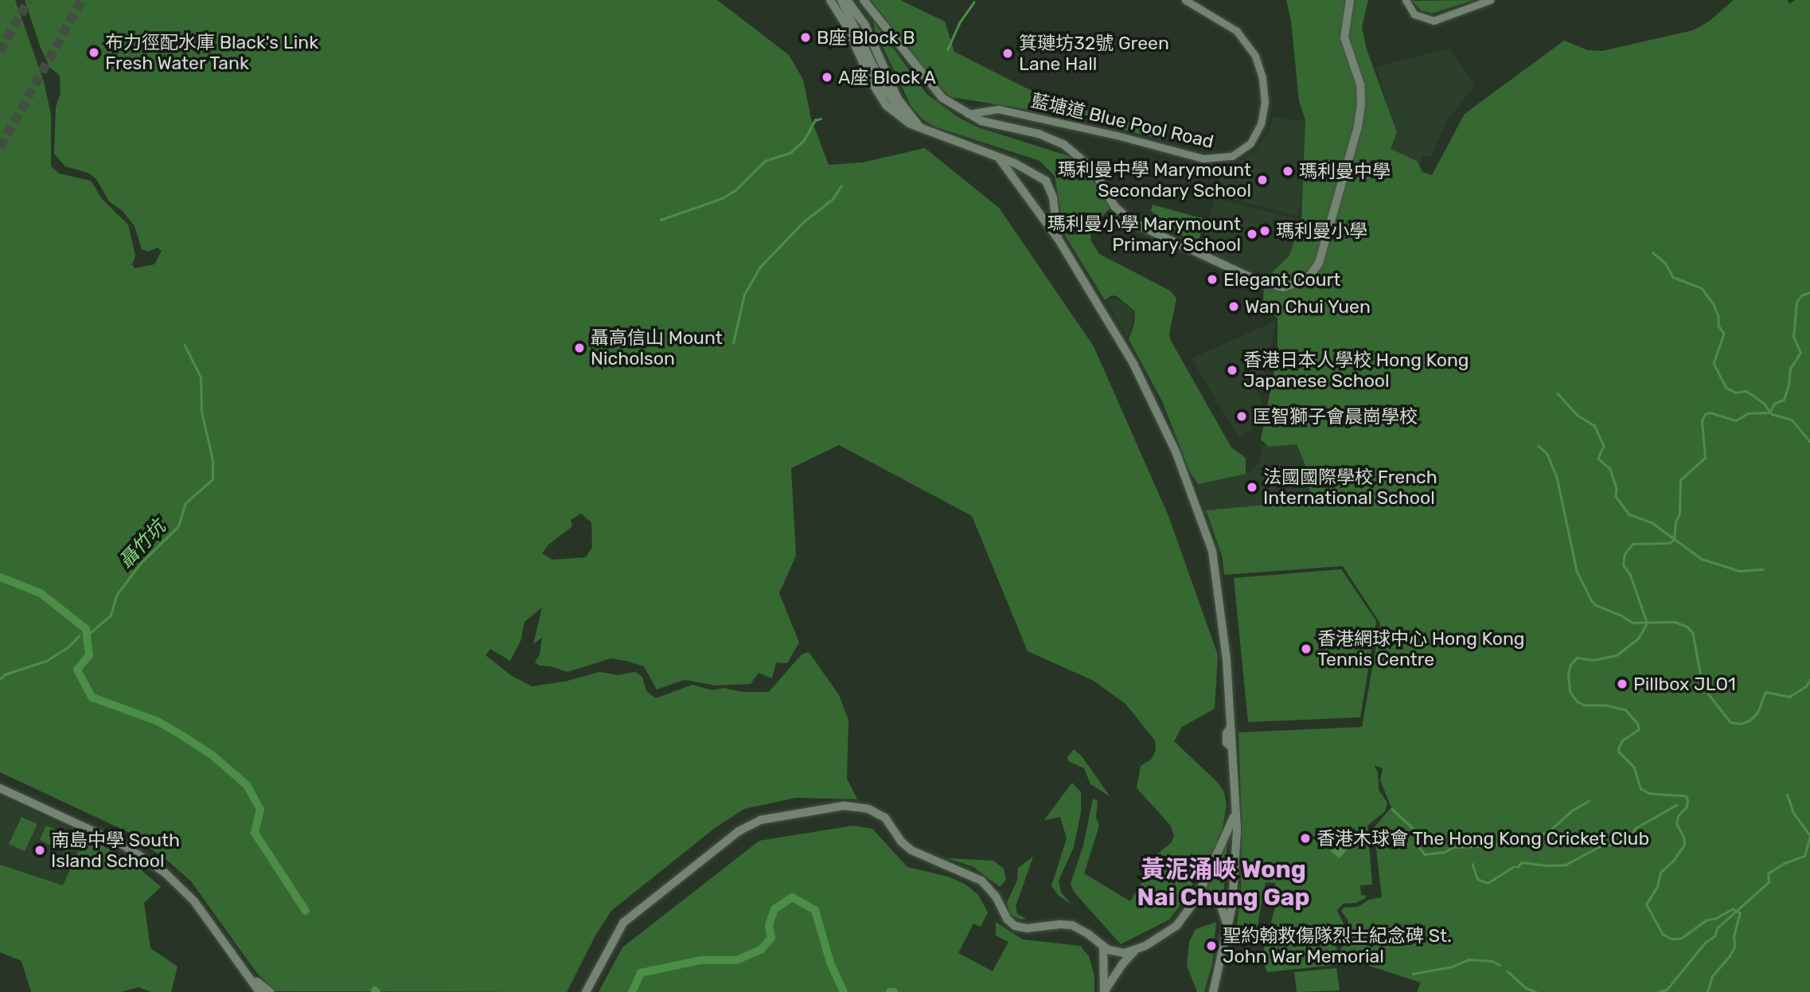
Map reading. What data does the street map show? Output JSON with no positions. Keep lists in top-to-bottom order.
{
  "streets": {
    "street": ["藍塘道 Blue Pool Road"]
  },
  "districts": ["黃泥涌峽 Wong Nai Chung Gap"],
  "water": ["聶竹坑"],
  "places": [
    "B座 Block B",
    "布力徑配水庫 Black's Link Fresh Water Tank",
    "箕璉坊32號 Green Lane Hall",
    "A座 Block A",
    "瑪利曼中學",
    "瑪利曼中學 Marymount Secondary School",
    "瑪利曼小學",
    "瑪利曼小學 Marymount Primary School",
    "Elegant Court",
    "Wan Chui Yuen",
    "聶高信山 Mount Nicholson",
    "香港日本人學校 Hong Kong Japanese School",
    "匡智獅子會晨崗學校",
    "法國國際學校 French International School",
    "香港網球中心 Hong Kong Tennis Centre",
    "Pillbox JLO1",
    "香港木球會 The Hong Kong Cricket Club",
    "南島中學 South Island School",
    "聖約翰救傷隊烈士紀念碑 St. John War Memorial"
  ]
}
